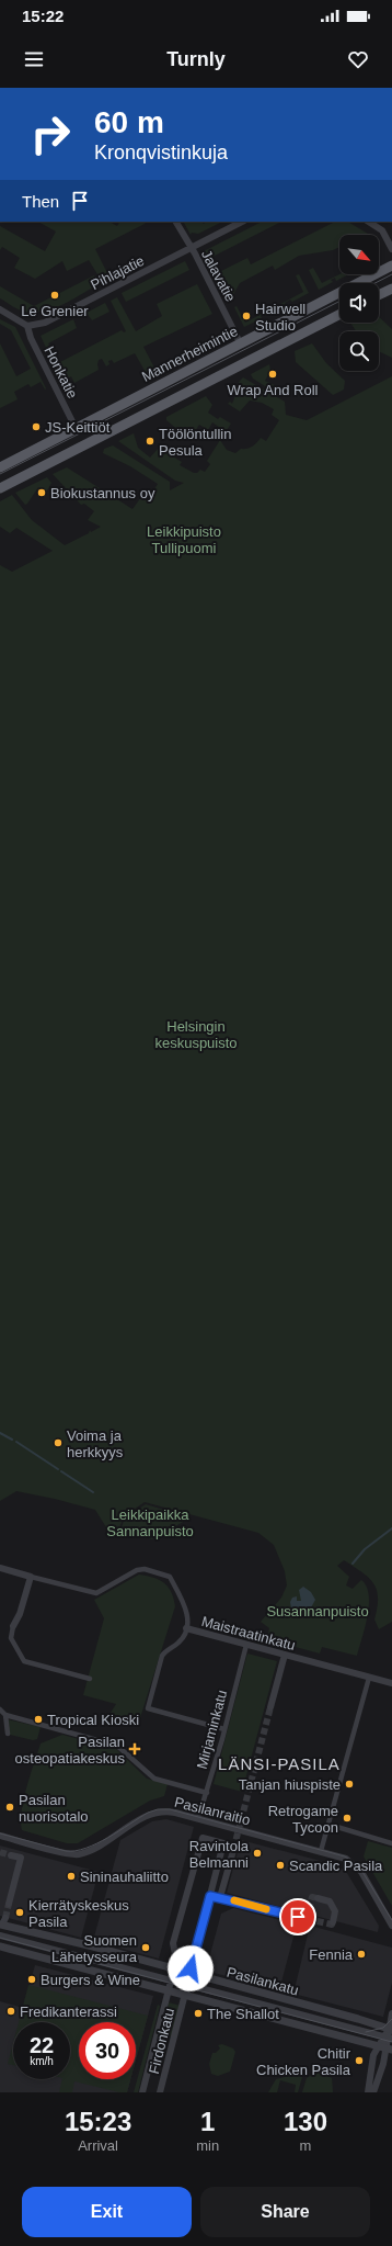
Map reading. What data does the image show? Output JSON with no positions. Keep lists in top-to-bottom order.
{
  "streets": {
    "main road": ["Mannerheimintie"],
    "street": [
      "Pihlajatie",
      "Jalavatie",
      "Honkatie",
      "Maistraatinkatu",
      "Mirjaminkatu",
      "Pasilanraitio",
      "Pasilankatu",
      "Firdonkatu"
    ]
  },
  "crossings": [
    ["Pihlajatie", "Jalavatie"],
    ["Pihlajatie", "Honkatie"],
    ["Jalavatie", "Mannerheimintie"],
    ["Mannerheimintie", "Honkatie"],
    ["Maistraatinkatu", "Mirjaminkatu"],
    ["Mirjaminkatu", "Pasilanraitio"],
    ["Pasilankatu", "Firdonkatu"]
  ],
  "districts": ["LÄNSI-PASILA"],
  "parks": [
    "Leikkipuisto Tullipuomi",
    "Helsingin keskuspuisto",
    "Leikkipaikka Sannanpuisto",
    "Susannanpuisto"
  ],
  "places": {
    "other": [
      "Le Grenier",
      "Hairwell Studio",
      "Wrap And Roll",
      "JS-Keittiöt",
      "Töölöntullin Pesula",
      "Biokustannus oy",
      "Voima ja herkkyys",
      "Tropical Kioski",
      "Tanjan hiuspiste",
      "Pasilan nuorisotalo",
      "Retrogame Tycoon",
      "Ravintola Belmanni",
      "Scandic Pasila",
      "Sininauhaliitto",
      "Kierrätyskeskus Pasila",
      "Suomen Lähetysseura",
      "Fennia",
      "Burgers & Wine",
      "Fredikanterassi",
      "The Shallot",
      "Chitir Chicken Pasila"
    ],
    "health": ["Pasilan osteopatiakeskus"]
  },
  "north": "bottom right",
  "page": {
    "status": "15:22",
    "header": "Turnly",
    "turn": ["60 m", "Kronqvistinkuja"],
    "then": "Then",
    "speed": "22 km/h",
    "limit": "30",
    "eta": [
      "15:23",
      "Arrival",
      "1",
      "min",
      "130",
      "m"
    ],
    "buttons": ["Exit", "Share"]
  }
}
